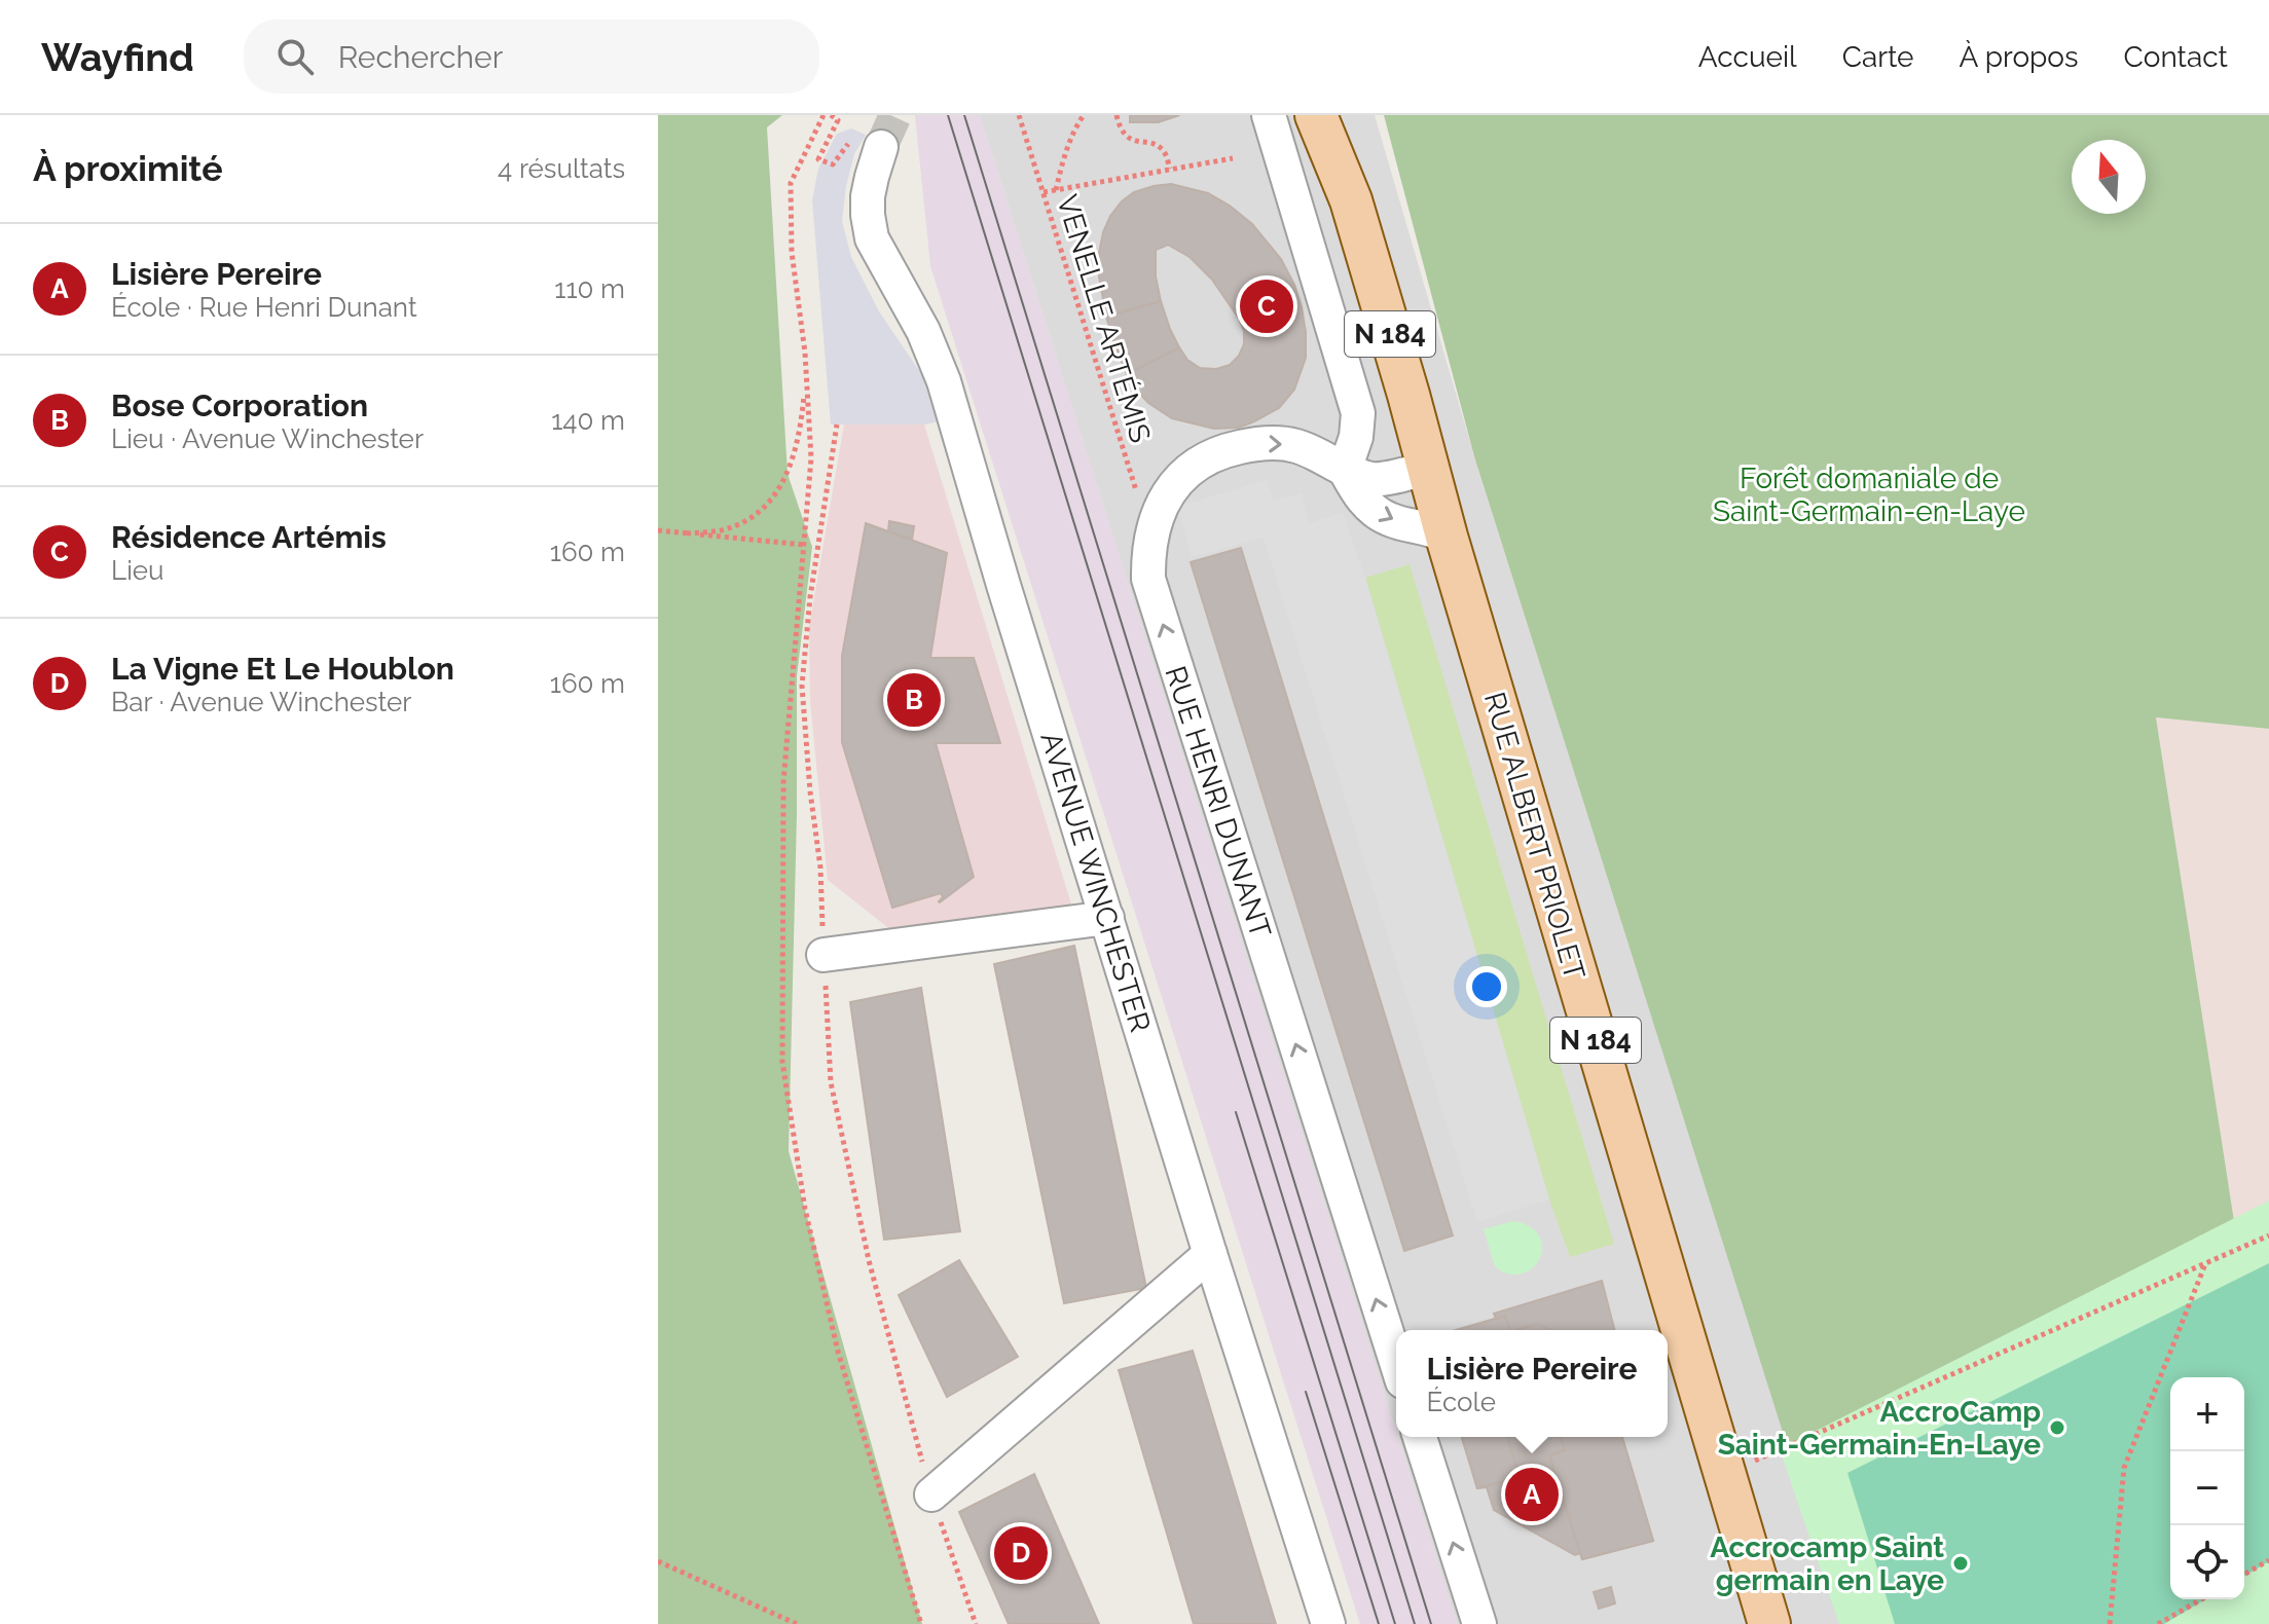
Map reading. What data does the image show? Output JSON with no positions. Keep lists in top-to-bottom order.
{
  "streets": {
    "main road": ["N 184", "RUE ALBERT PRIOLET"],
    "street": ["RUE HENRI DUNANT", "AVENUE WINCHESTER"],
    "path": ["VENELLE ARTÉMIS"]
  },
  "crossings": [
    ["VENELLE ARTÉMIS", "RUE HENRI DUNANT"],
    ["RUE HENRI DUNANT", "RUE ALBERT PRIOLET"]
  ],
  "parks": ["Forêt domaniale de Saint-Germain-en-Laye"],
  "places": ["AccroCamp Saint-Germain-En-Laye", "Accrocamp Saint germain en Laye"],
  "north": "top",
  "page": {
    "header": "Wayfind",
    "search": "Rechercher",
    "nav": [
      "Accueil",
      "Carte",
      "À propos",
      "Contact"
    ],
    "heading": ["À proximité", "4 résultats"],
    "list": [
      {
        "mark": "A",
        "name": "Lisière Pereire",
        "note": "École · Rue Henri Dunant",
        "value": "110 m"
      },
      {
        "mark": "B",
        "name": "Bose Corporation",
        "note": "Lieu · Avenue Winchester",
        "value": "140 m"
      },
      {
        "mark": "C",
        "name": "Résidence Artémis",
        "note": "Lieu",
        "value": "160 m"
      },
      {
        "mark": "D",
        "name": "La Vigne Et Le Houblon",
        "note": "Bar · Avenue Winchester",
        "value": "160 m"
      }
    ],
    "pins": [
      "C",
      "B",
      "A",
      "D"
    ],
    "popup": ["Lisière Pereire", "École"],
    "map_buttons": ["+", "−"]
  }
}
